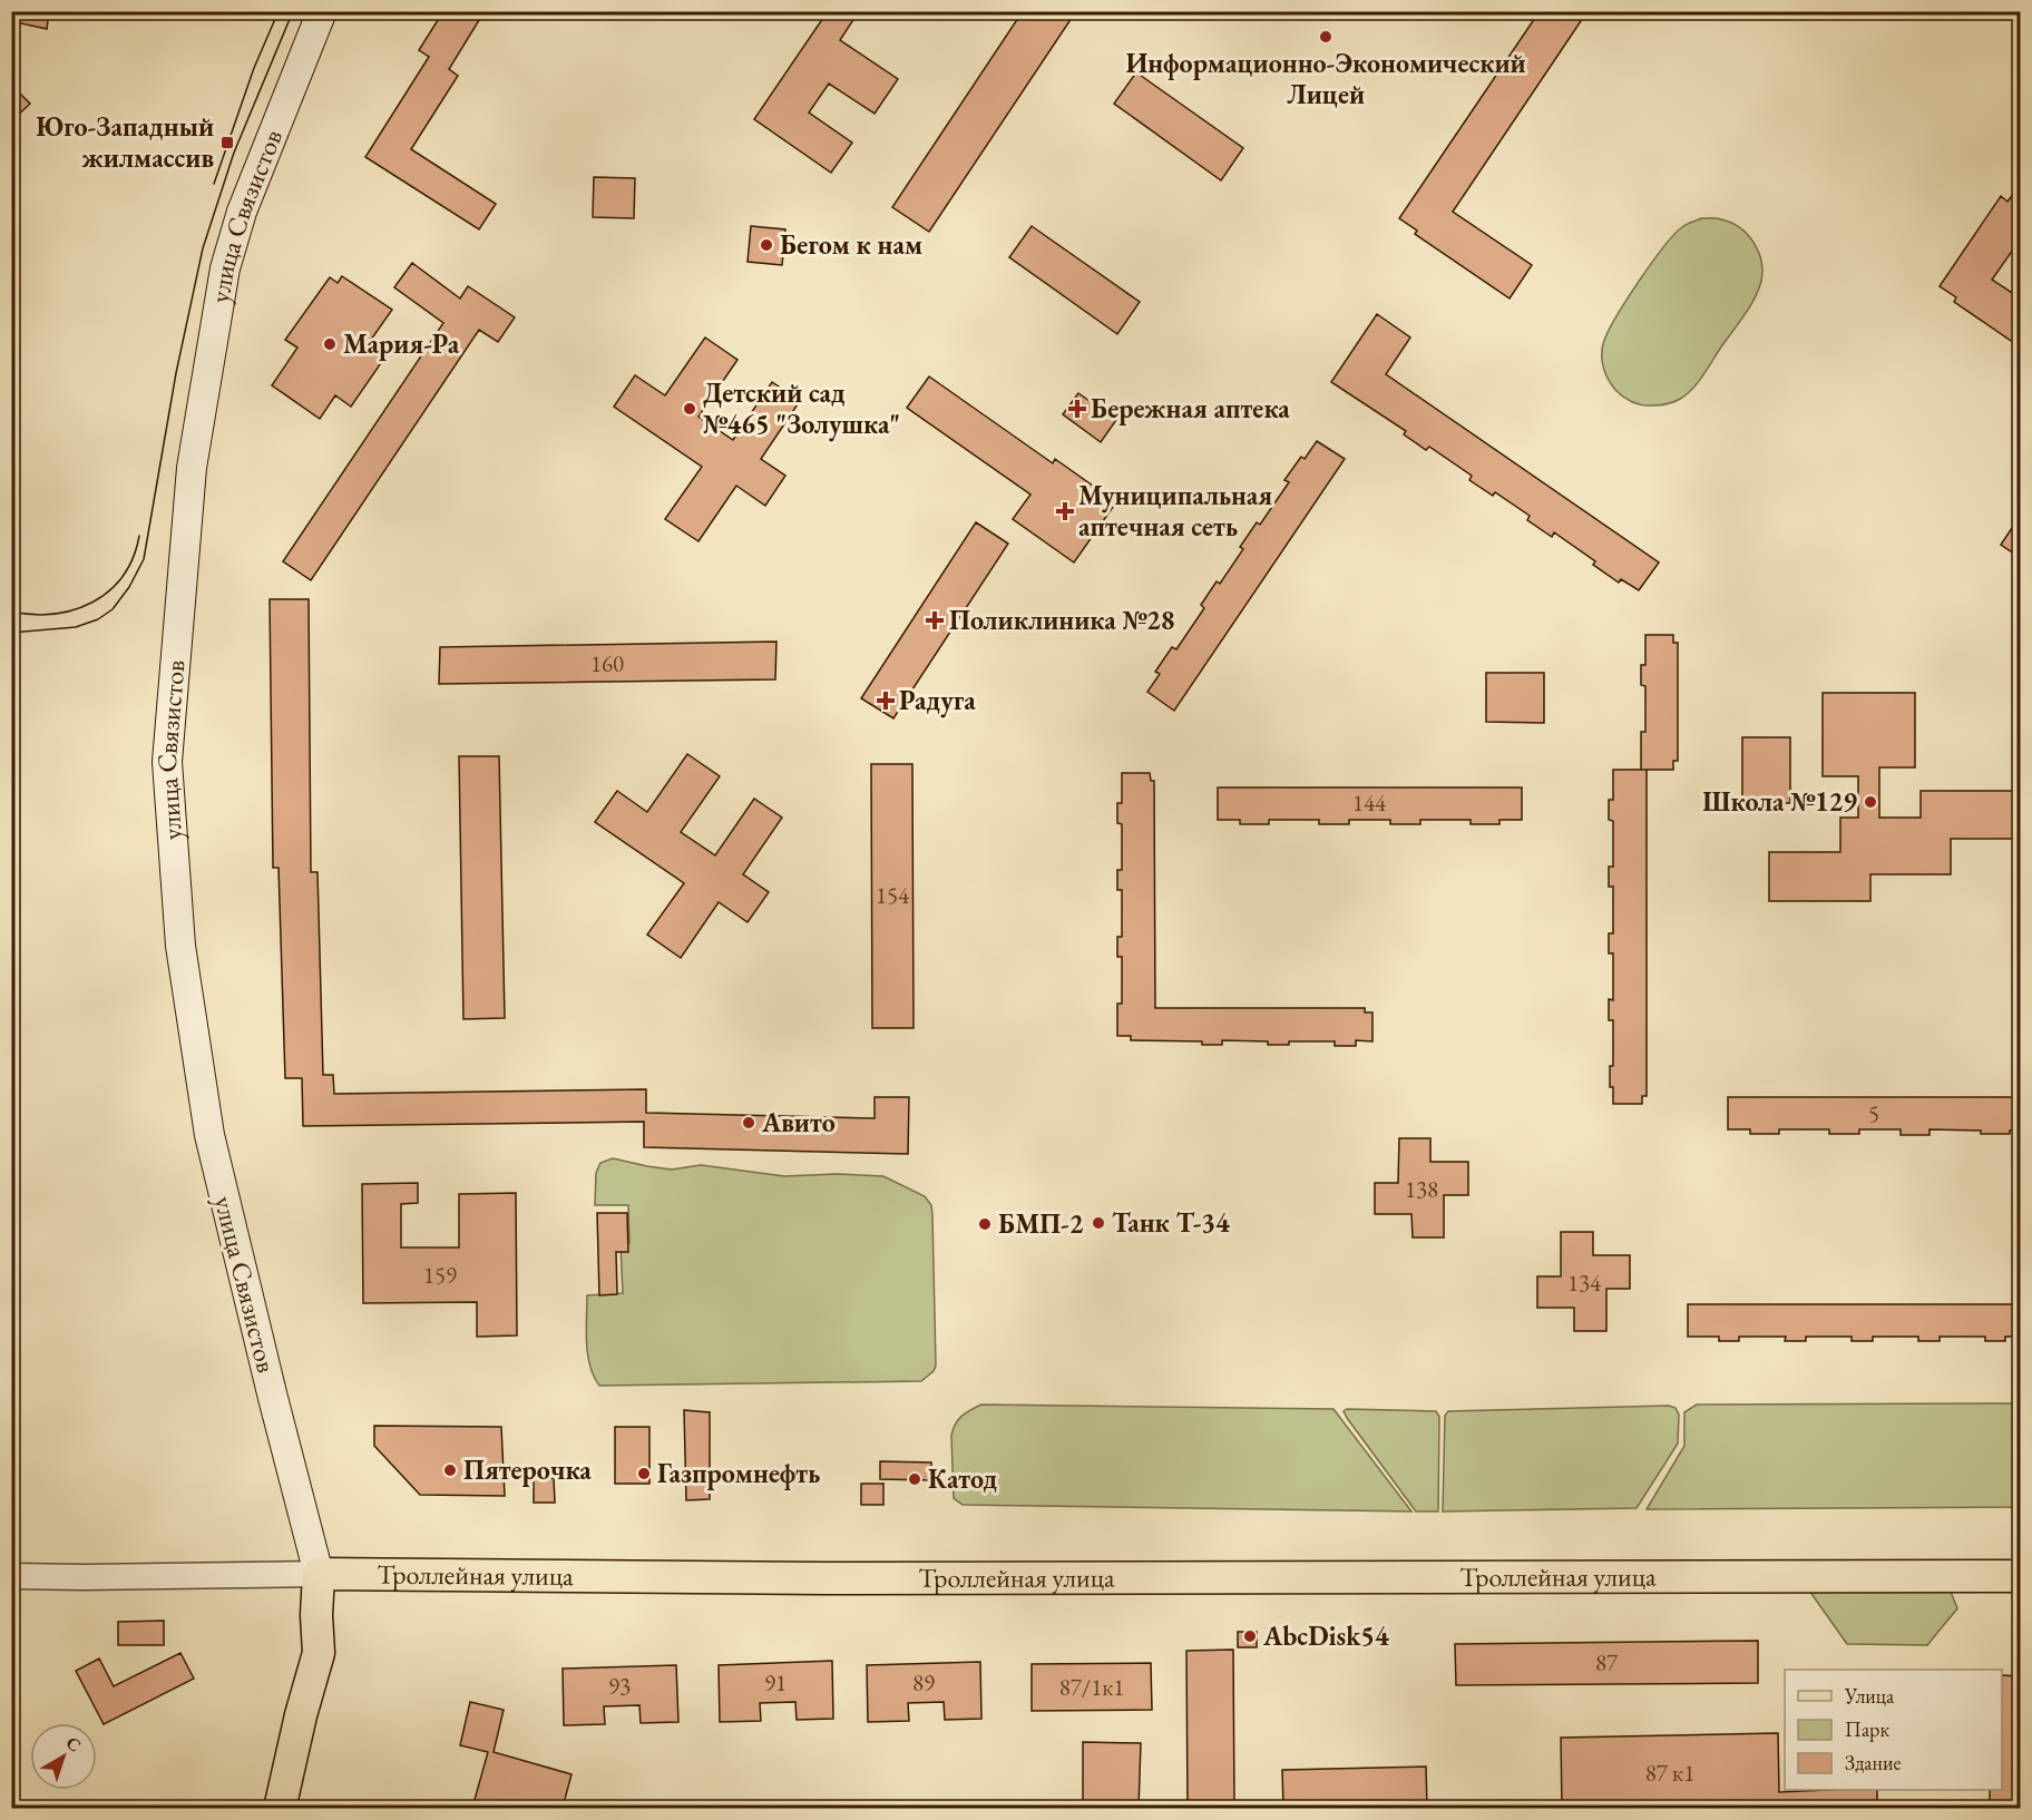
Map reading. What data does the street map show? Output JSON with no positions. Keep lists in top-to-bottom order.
{
  "streets": {
    "main road": ["улица Связистов", "Троллейная улица"]
  },
  "crossings": [
    ["улица Связистов", "Троллейная улица"]
  ],
  "places": {
    "other": [
      "Информационно-Экономический Лицей",
      "Бегом к нам",
      "Мария-Ра",
      "Детский сад №465 \"Золушка\"",
      "Школа №129",
      "Авито",
      "Танк Т-34",
      "БМП-2",
      "Пятерочка",
      "Газпромнефть",
      "Катод",
      "AbcDisk54"
    ],
    "transit": ["Юго-Западный жилмассив"],
    "health": [
      "Бережная аптека",
      "Муниципальная аптечная сеть",
      "Поликлиника №28",
      "Радуга"
    ]
  },
  "house_numbers": [
    "160",
    "144",
    "154",
    "5",
    "138",
    "159",
    "134",
    "87",
    "91",
    "89",
    "93",
    "87/1к1",
    "87 к1"
  ],
  "legend": ["Улица", "Парк", "Здание"],
  "north": "top right"
}
